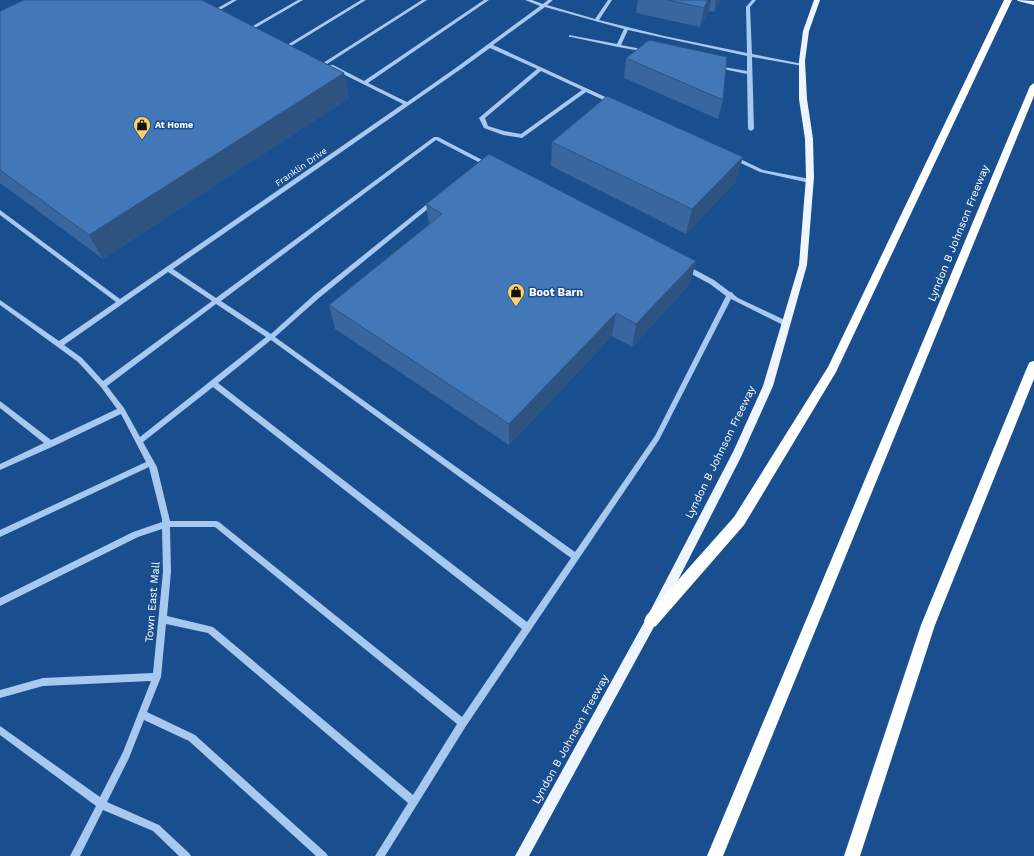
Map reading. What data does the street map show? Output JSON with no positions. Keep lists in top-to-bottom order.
{
  "streets": {
    "highway": ["Lyndon B Johnson Freeway"],
    "street": ["Franklin Drive", "Town East Mall"]
  },
  "crossings": [
    ["Franklin Drive", "Town East Mall"]
  ],
  "places": {
    "shop": ["At Home", "Boot Barn"]
  }
}
